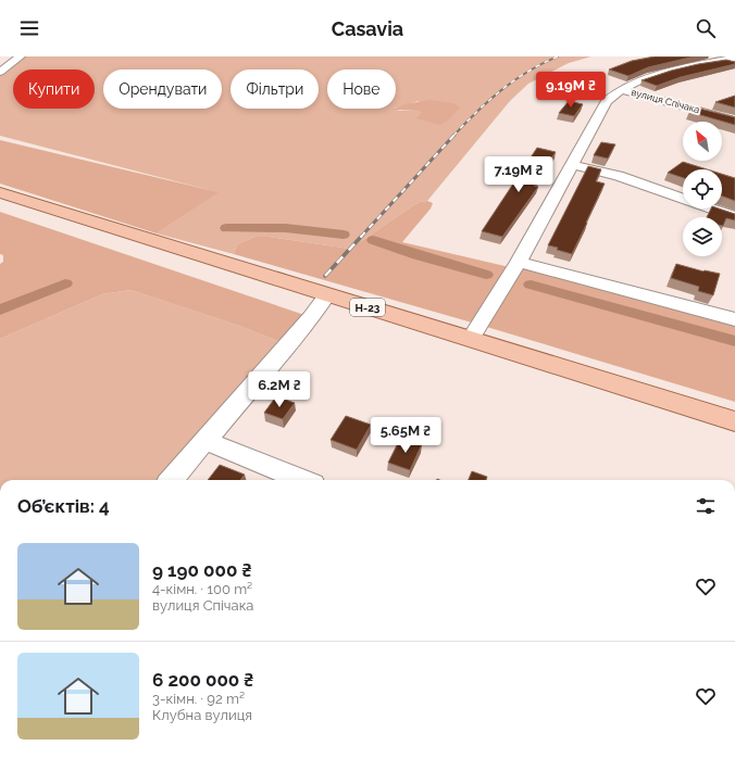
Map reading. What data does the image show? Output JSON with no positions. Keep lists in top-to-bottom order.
{
  "streets": {
    "main road": ["Н-23"],
    "street": ["вулиця Спічака"]
  },
  "north": "top left",
  "page": {
    "header": "Casavia",
    "chip": [
      "Купити",
      "Орендувати",
      "Фільтри",
      "Нове"
    ],
    "price": [
      "9.19M ₴",
      "7.19M ₴",
      "6.2M ₴",
      "5.65M ₴"
    ],
    "heading": "Об’єктів: 4",
    "list": [
      {
        "name": "9 190 000 ₴",
        "note": "4-кімн. · 100 m² · вулиця Спічака"
      },
      {
        "name": "6 200 000 ₴",
        "note": "3-кімн. · 92 m² · Клубна вулиця"
      }
    ]
  }
}
